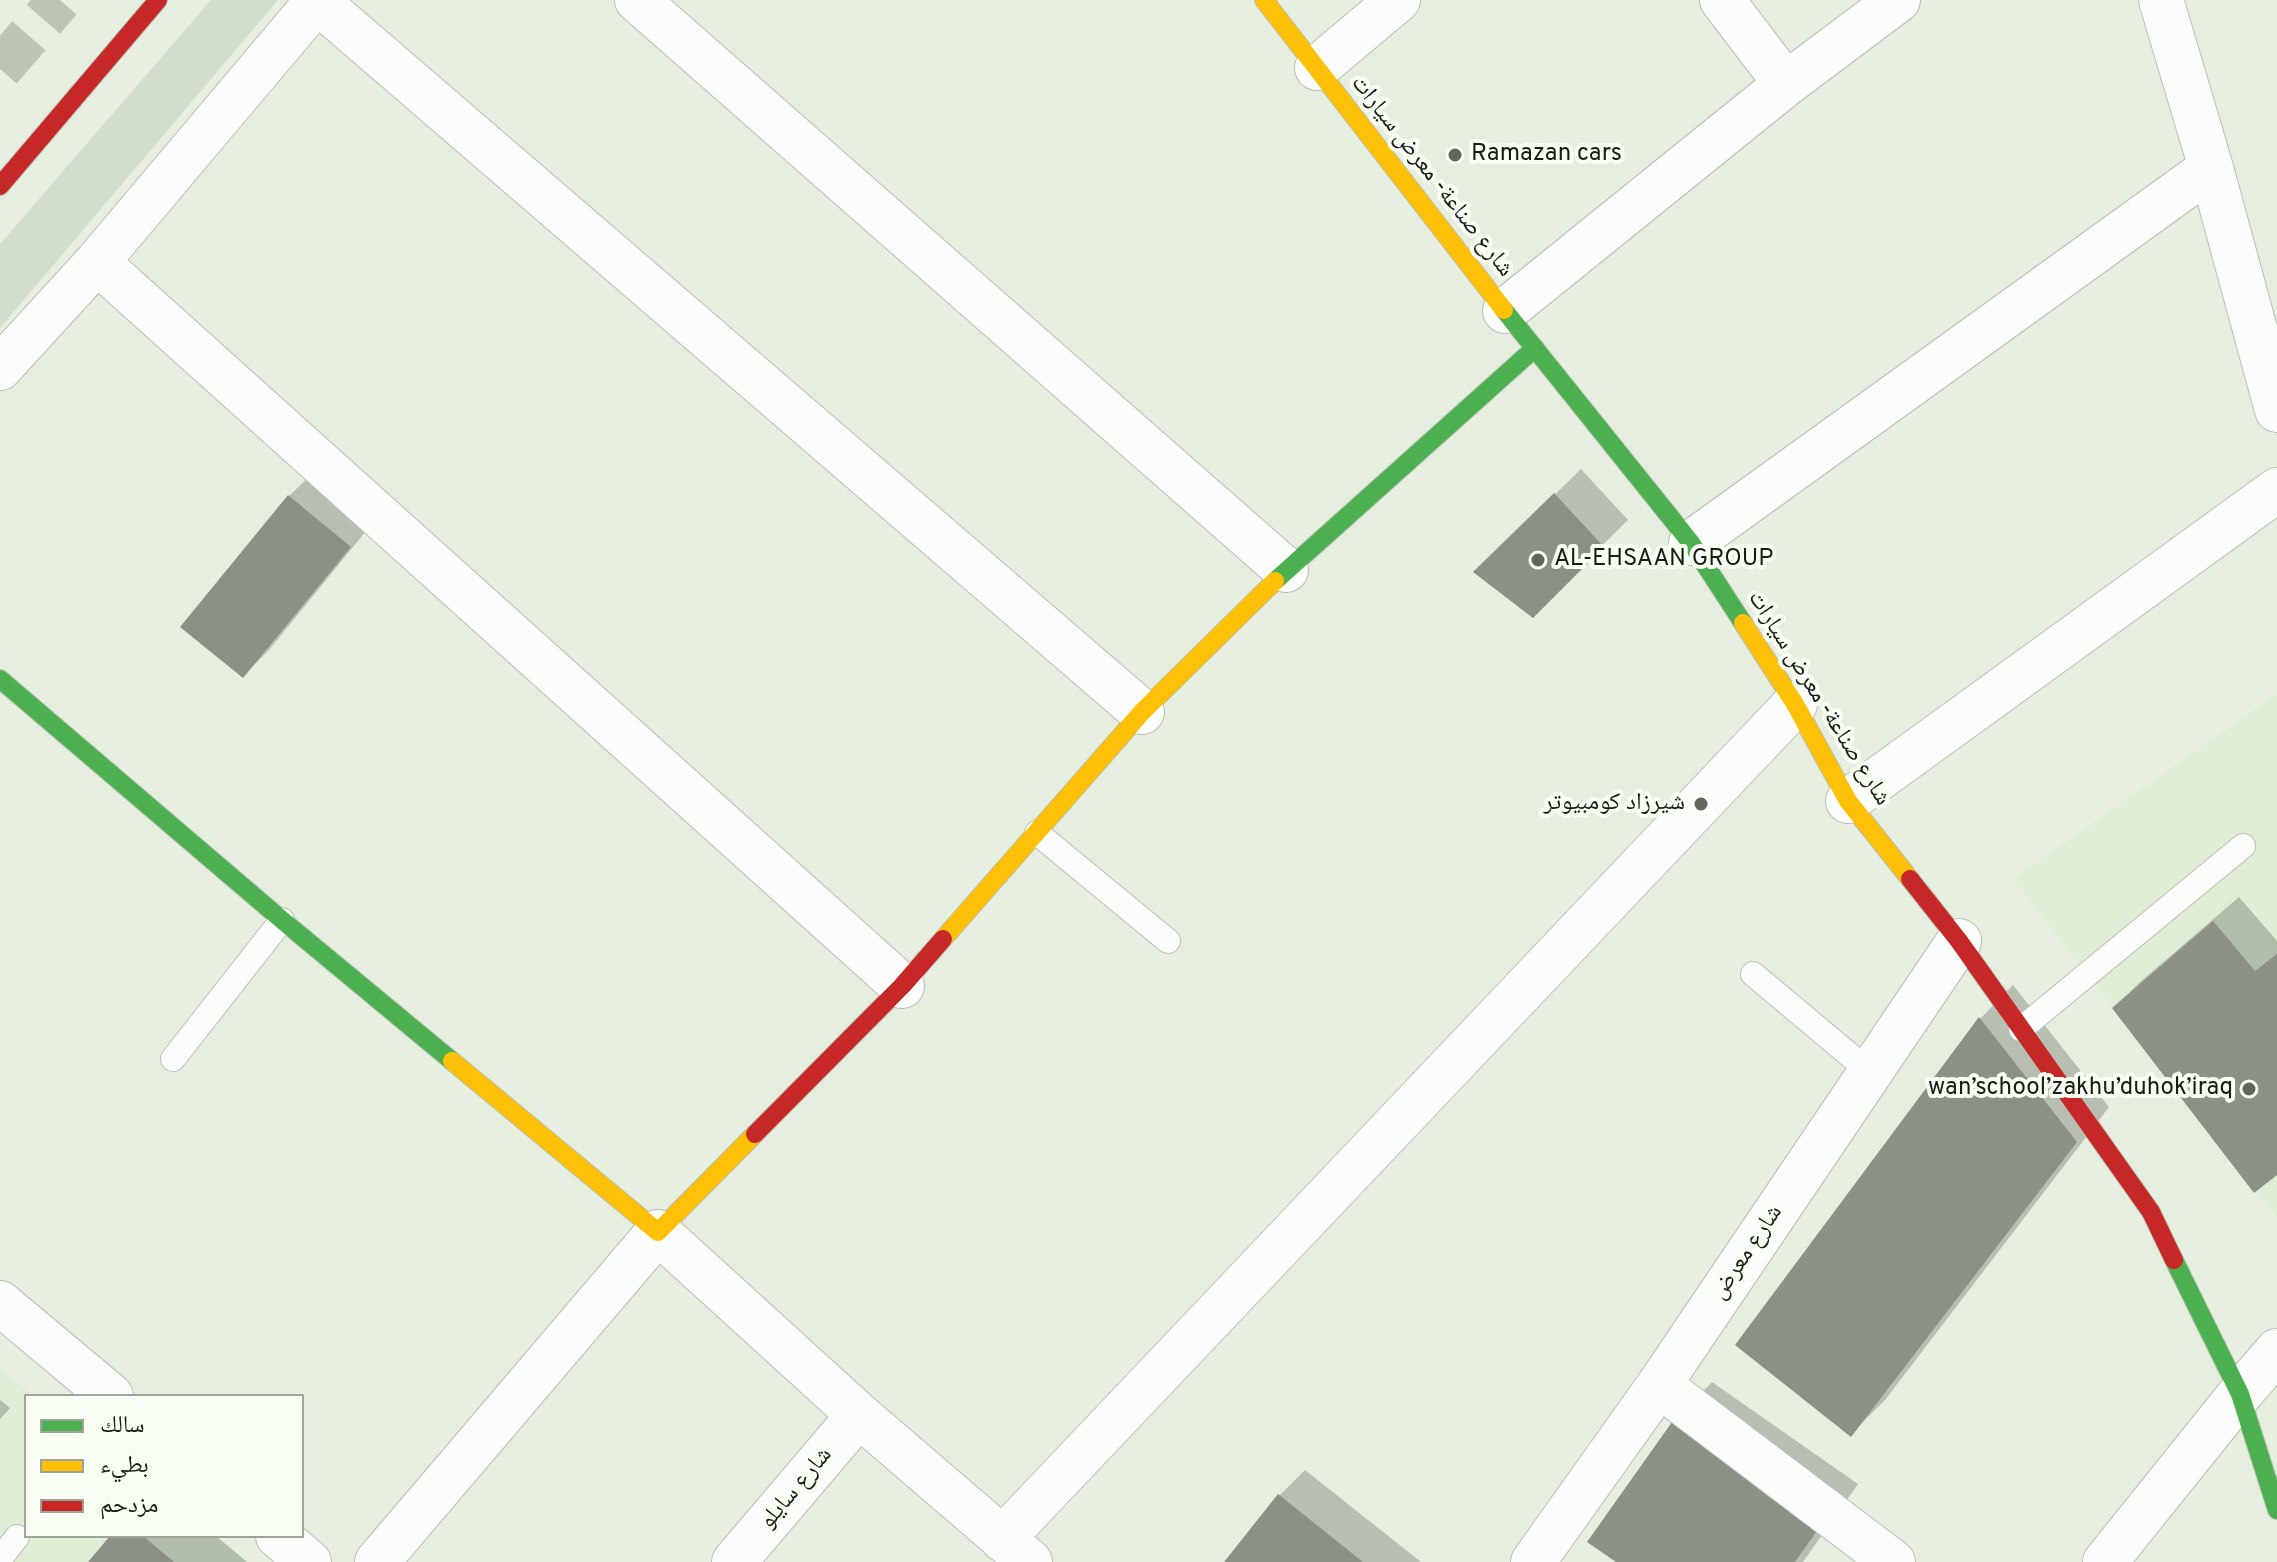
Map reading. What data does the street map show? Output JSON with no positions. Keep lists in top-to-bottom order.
{
  "streets": {
    "main road": ["شارع صناعة- معرض سيارات"],
    "street": ["شارع معرض", "شارع سايلو"]
  },
  "crossings": [
    ["شارع صناعة- معرض سيارات", "شارع معرض"]
  ],
  "places": [
    "Ramazan cars",
    "AL-EHSAAN GROUP",
    "شيرزاد كومبيوتر",
    "wan’school’zakhu’duhok’iraq"
  ],
  "legend": ["سالك", "بطيء", "مزدحم"]
}
